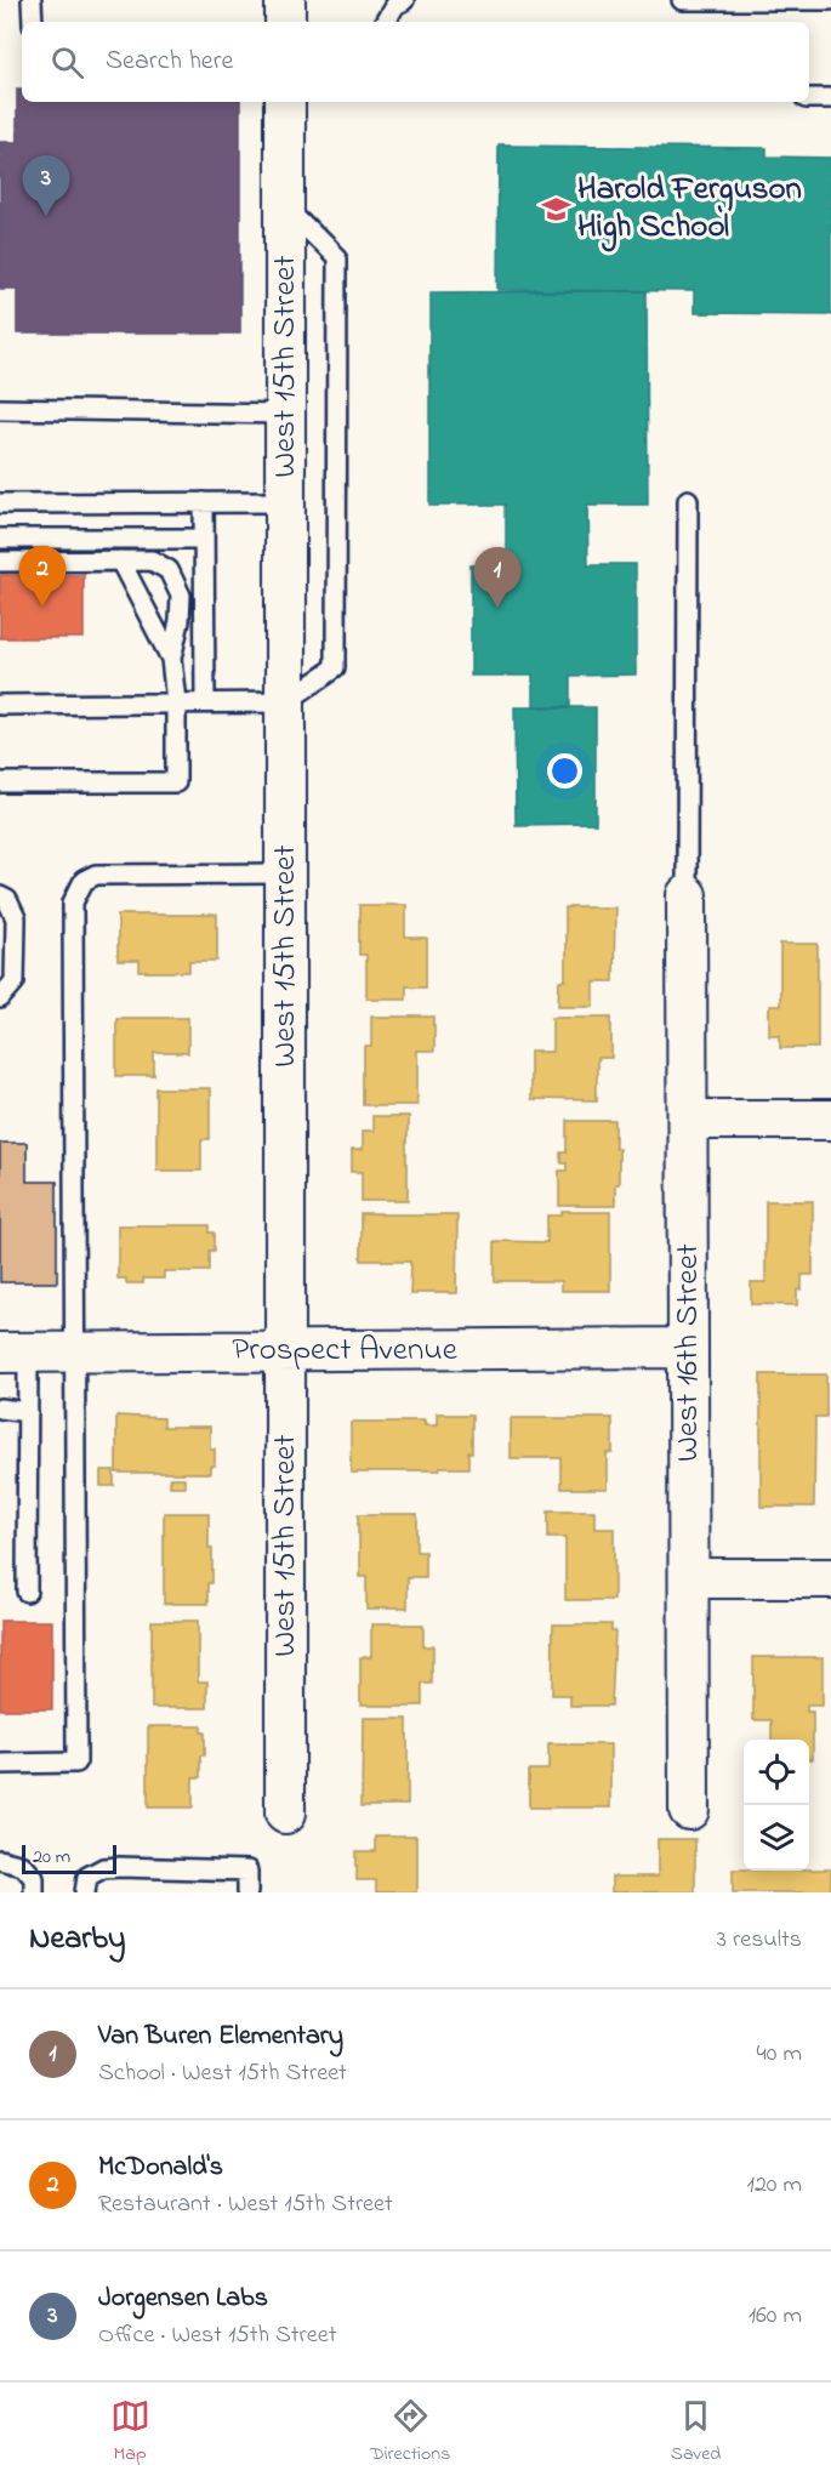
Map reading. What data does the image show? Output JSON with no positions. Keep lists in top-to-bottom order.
{
  "streets": {
    "street": ["West 15th Street", "Prospect Avenue", "West 16th Street"]
  },
  "crossings": [
    ["West 15th Street", "Prospect Avenue"],
    ["Prospect Avenue", "West 16th Street"]
  ],
  "places": {
    "school or university": ["Harold Ferguson High School"]
  },
  "scale_bar": "20 m",
  "page": {
    "search": "Search here",
    "pins": ["3", "2", "1"],
    "scale": "20 m",
    "heading": ["Nearby", "3 results"],
    "list": [
      {
        "mark": "1",
        "name": "Van Buren Elementary",
        "note": "School · West 15th Street",
        "value": "40 m"
      },
      {
        "mark": "2",
        "name": "McDonald's",
        "note": "Restaurant · West 15th Street",
        "value": "120 m"
      },
      {
        "mark": "3",
        "name": "Jorgensen Labs",
        "note": "Office · West 15th Street",
        "value": "160 m"
      }
    ],
    "nav": ["Map", "Directions", "Saved"]
  }
}
